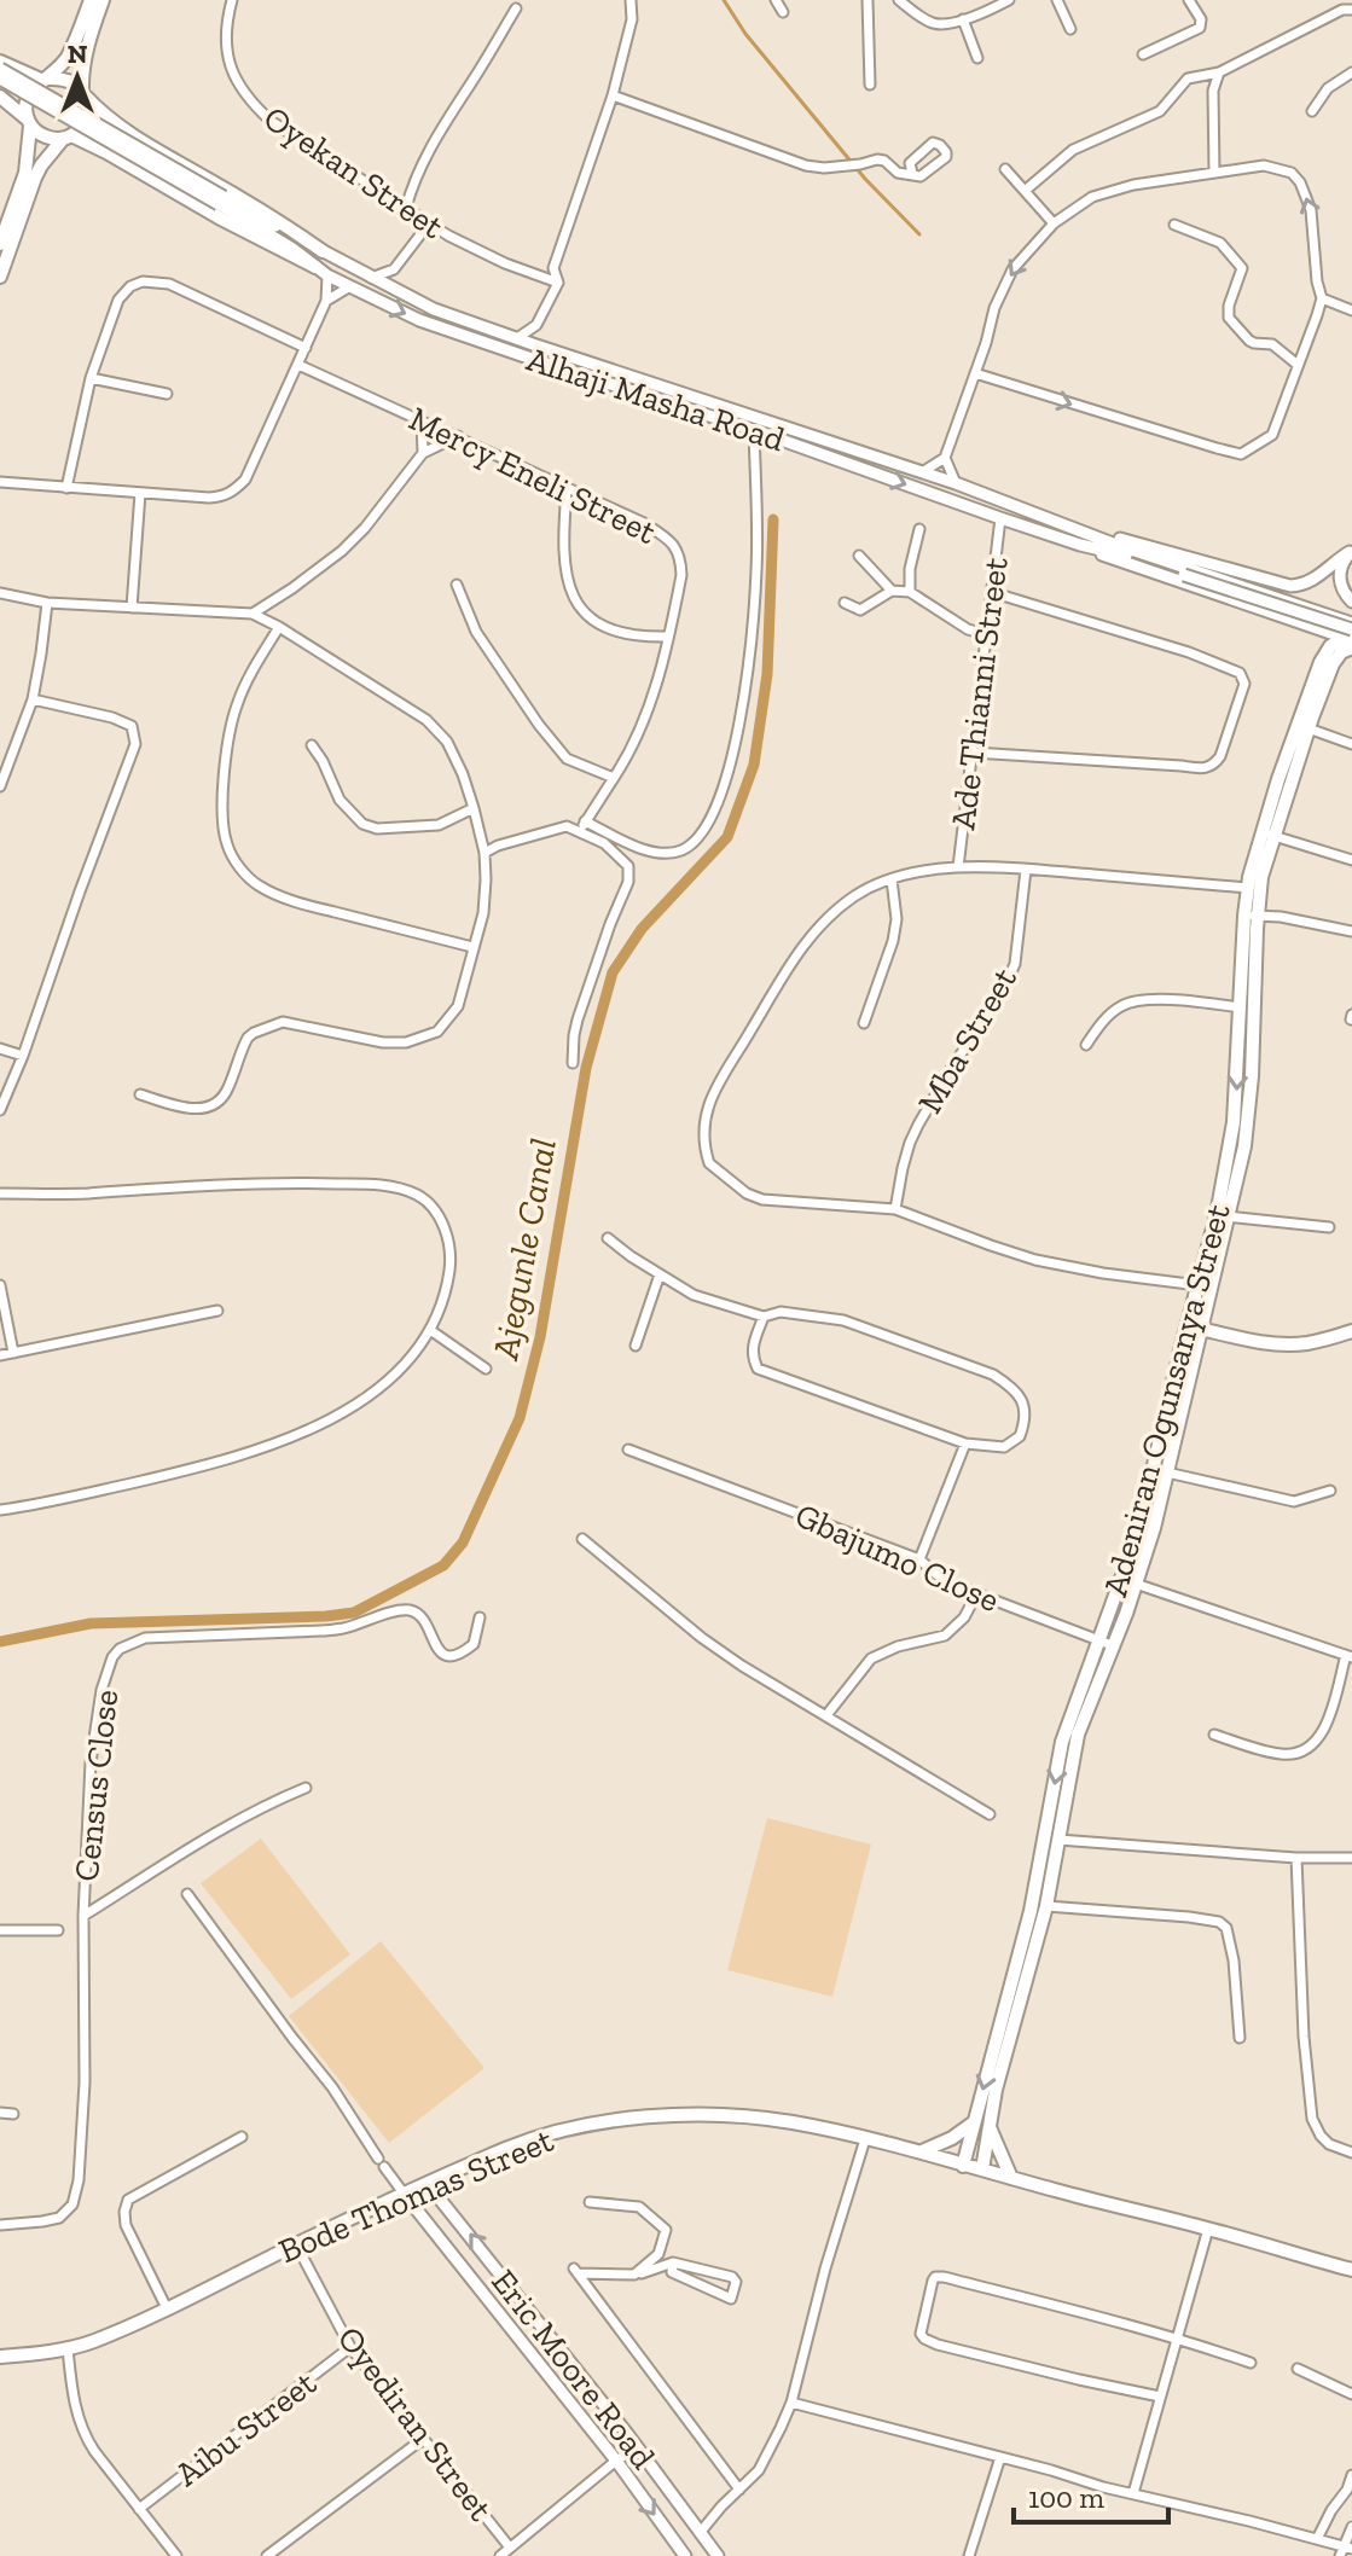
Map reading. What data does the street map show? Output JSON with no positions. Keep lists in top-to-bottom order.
{
  "streets": {
    "main road": ["Adeniran Ogunsanya Street", "Bode Thomas Street"],
    "street": [
      "Oyekan Street",
      "Alhaji Masha Road",
      "Mercy Eneli Street",
      "Ade Thianni Street",
      "Mba Street",
      "Gbajumo Close",
      "Census Close",
      "Eric Moore Road",
      "Oyediran Street",
      "Aibu Street"
    ]
  },
  "crossings": [
    ["Alhaji Masha Road", "Ade Thianni Street"],
    ["Alhaji Masha Road", "Adeniran Ogunsanya Street"],
    ["Adeniran Ogunsanya Street", "Gbajumo Close"],
    ["Adeniran Ogunsanya Street", "Bode Thomas Street"],
    ["Bode Thomas Street", "Eric Moore Road"],
    ["Bode Thomas Street", "Oyediran Street"],
    ["Oyediran Street", "Aibu Street"]
  ],
  "water": ["Ajegunle Canal"],
  "scale_bar": "100 m",
  "north": "top"
}
